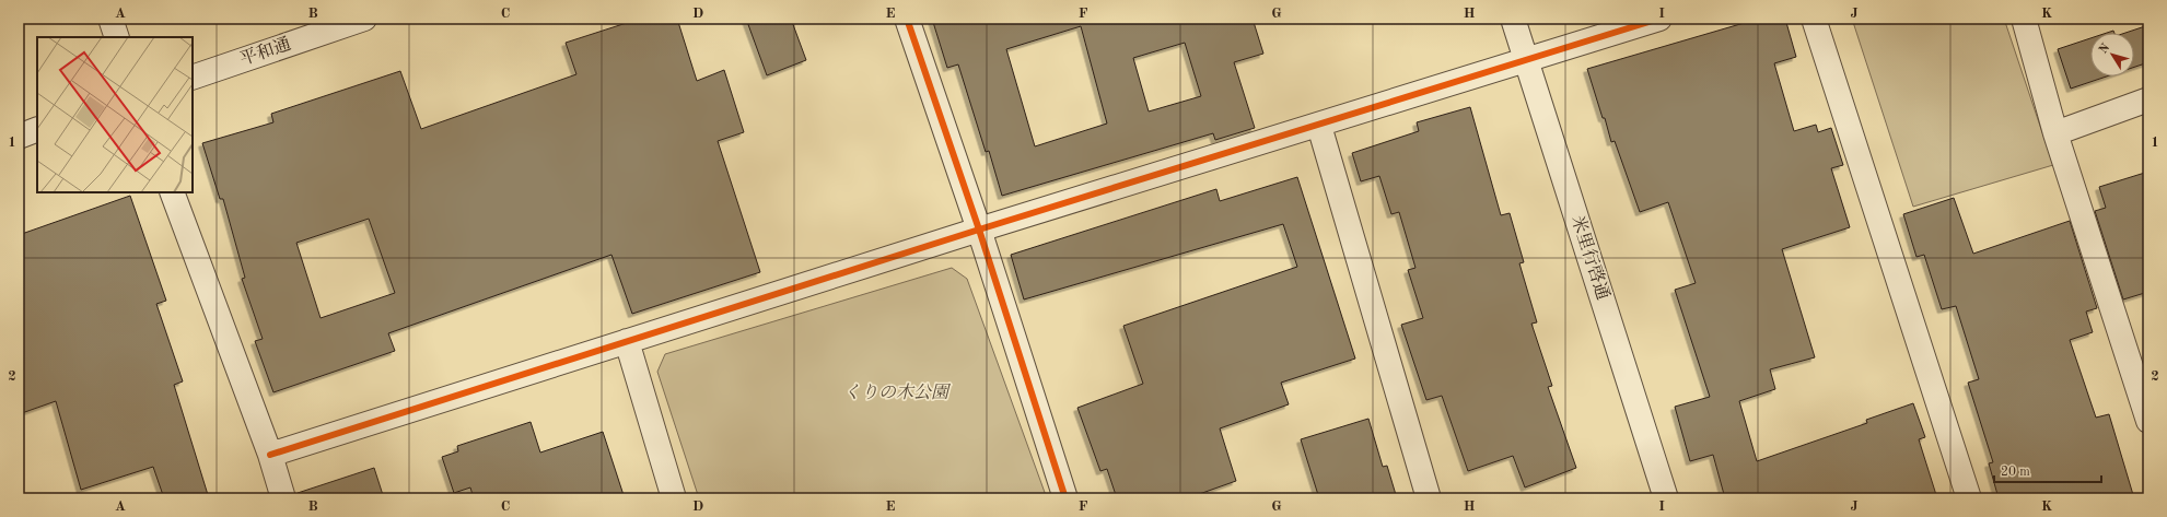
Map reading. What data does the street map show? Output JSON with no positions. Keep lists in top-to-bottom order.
{
  "streets": {
    "street": ["平和通", "米里行啓通"]
  },
  "parks": ["くりの木公園"],
  "scale_bar": "20 m",
  "north": "top left",
  "grid": {
    "columns": [
      "A",
      "B",
      "C",
      "D",
      "E",
      "F",
      "G",
      "H",
      "I",
      "J",
      "K"
    ],
    "rows": ["1", "2"]
  }
}
